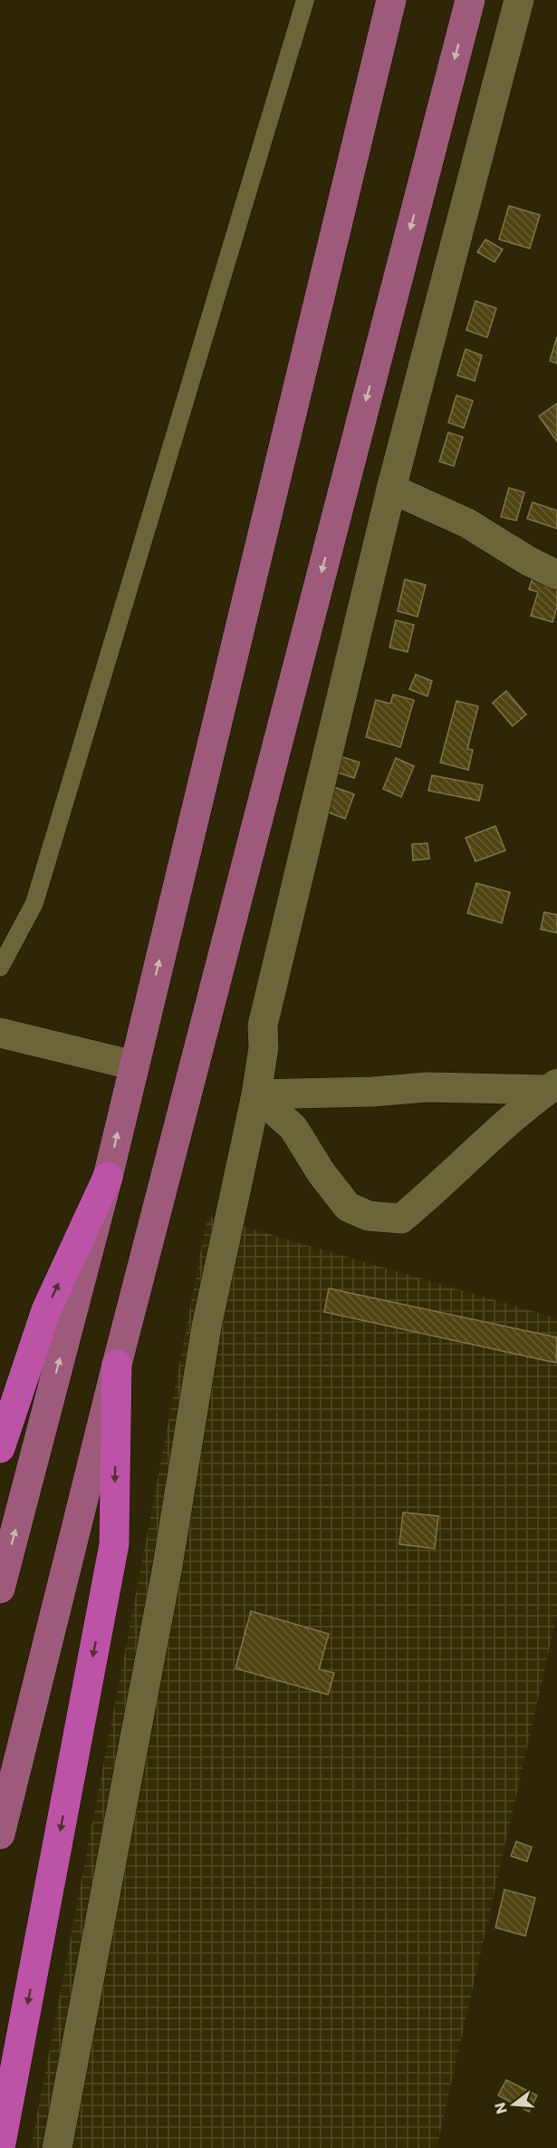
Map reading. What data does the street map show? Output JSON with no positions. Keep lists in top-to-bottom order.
{
  "north": "left"
}
